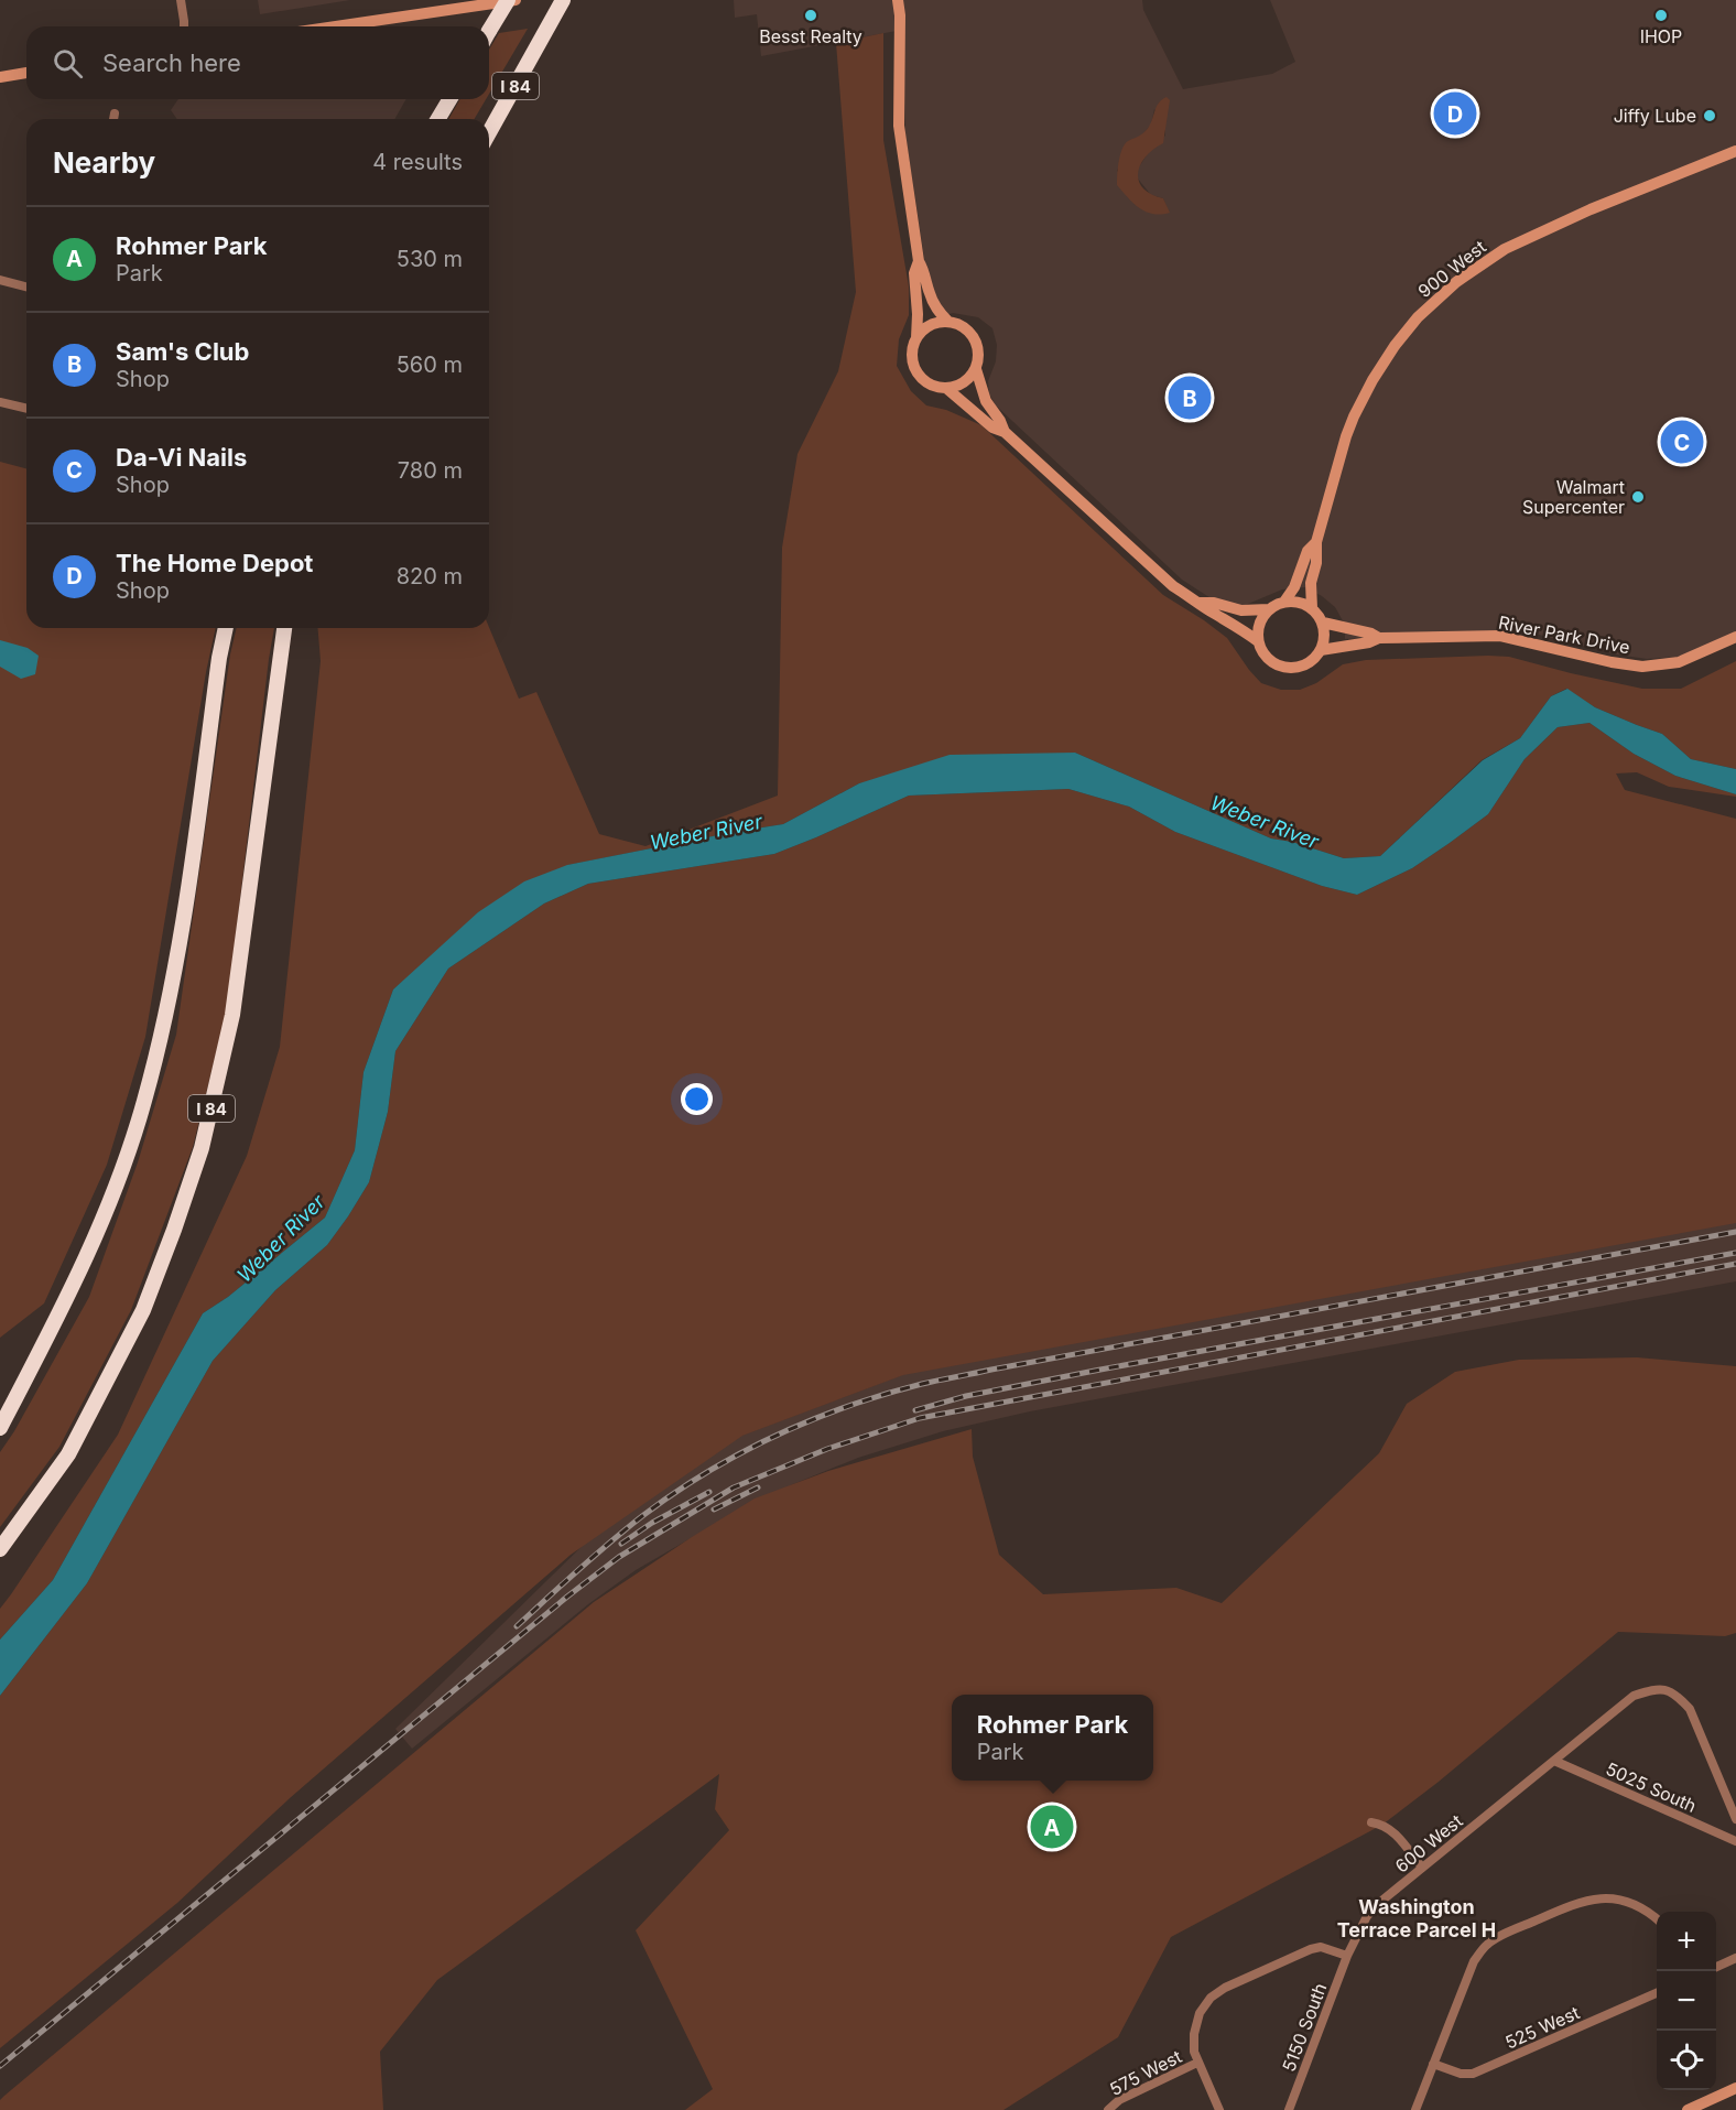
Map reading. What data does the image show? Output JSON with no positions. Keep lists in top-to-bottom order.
{
  "streets": {
    "highway": ["I 84"],
    "street": [
      "900 West",
      "River Park Drive",
      "5025 South",
      "600 West",
      "5150 South",
      "525 West",
      "575 West"
    ]
  },
  "crossings": [
    ["900 West", "River Park Drive"],
    ["5025 South", "600 West"],
    ["600 West", "5150 South"]
  ],
  "districts": ["Washington Terrace Parcel H"],
  "water": ["Weber River"],
  "places": [
    "Besst Realty",
    "IHOP",
    "Jiffy Lube",
    "Walmart Supercenter"
  ],
  "page": {
    "search": "Search here",
    "pins": [
      "D",
      "B",
      "C",
      "A"
    ],
    "heading": ["Nearby", "4 results"],
    "list": [
      {
        "mark": "A",
        "name": "Rohmer Park",
        "note": "Park",
        "value": "530 m"
      },
      {
        "mark": "B",
        "name": "Sam's Club",
        "note": "Shop",
        "value": "560 m"
      },
      {
        "mark": "C",
        "name": "Da-Vi Nails",
        "note": "Shop",
        "value": "780 m"
      },
      {
        "mark": "D",
        "name": "The Home Depot",
        "note": "Shop",
        "value": "820 m"
      }
    ],
    "popup": ["Rohmer Park", "Park"],
    "map_buttons": ["+", "−"]
  }
}
